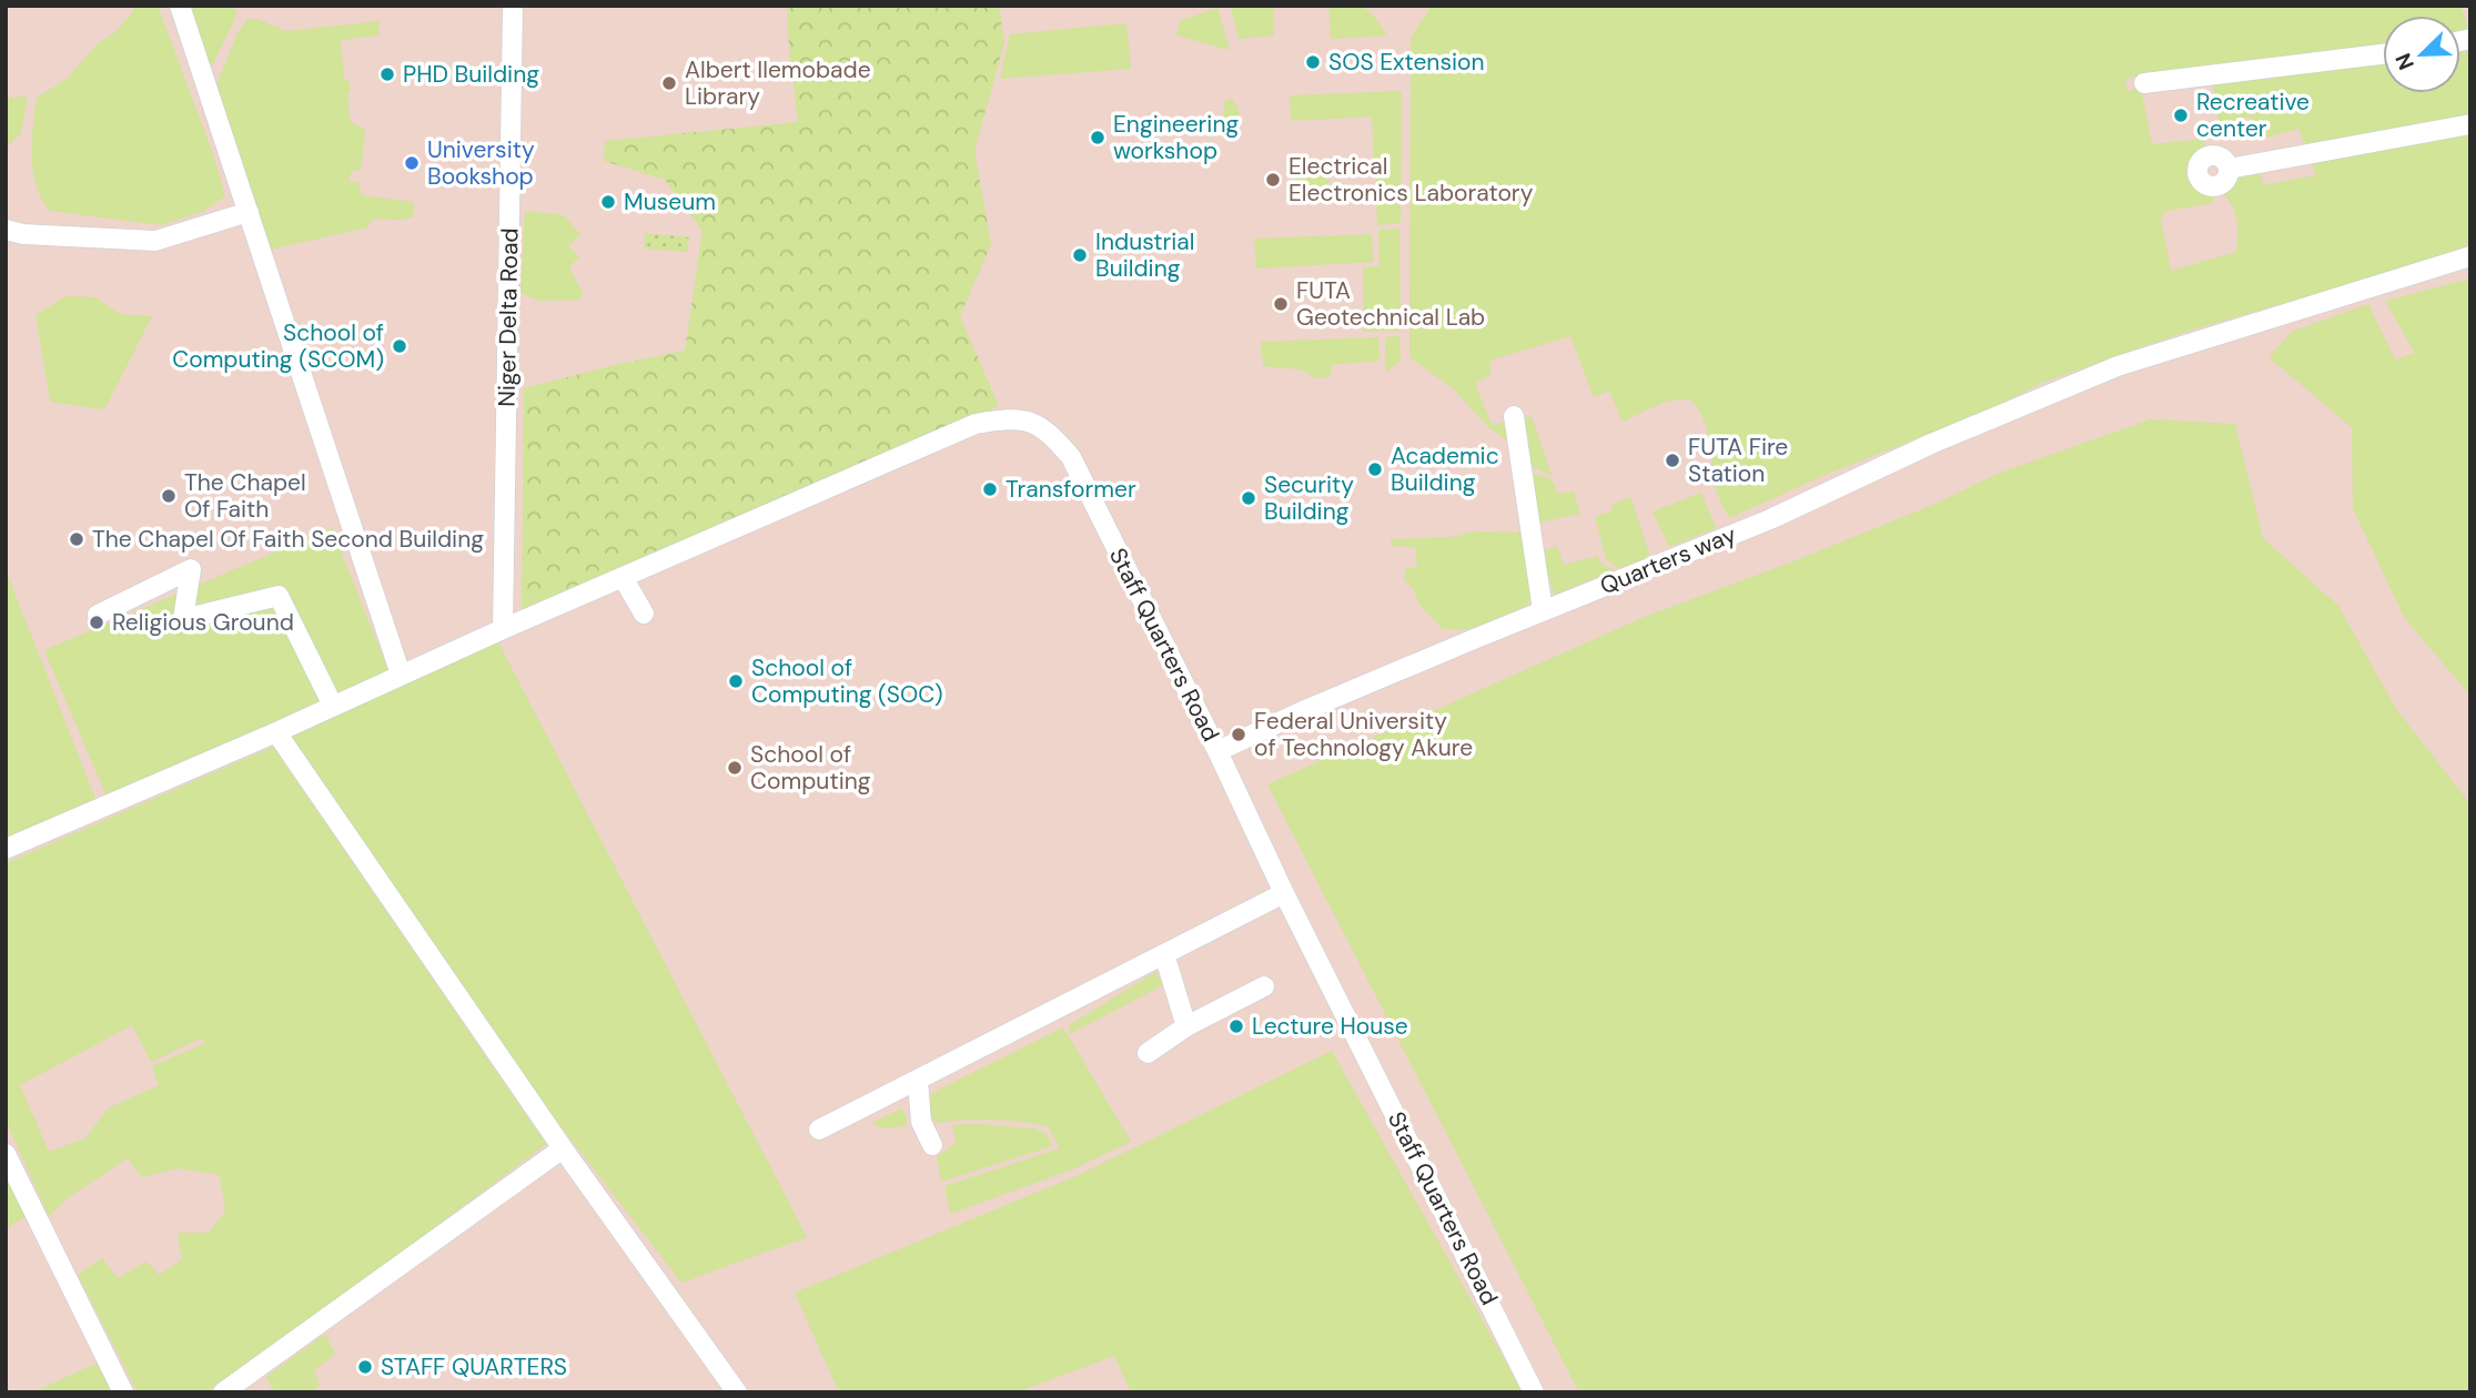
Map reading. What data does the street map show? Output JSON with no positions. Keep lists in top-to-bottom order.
{
  "streets": {
    "street": ["Niger Delta Road", "Quarters way", "Staff Quarters Road"]
  },
  "crossings": [
    ["Niger Delta Road", "Staff Quarters Road"],
    ["Quarters way", "Staff Quarters Road"]
  ],
  "places": [
    "SOS Extension",
    "PHD Building",
    "Albert Ilemobade Library",
    "Recreative center",
    "Engineering workshop",
    "University Bookshop",
    "Electrical Electronics Laboratory",
    "Museum",
    "Industrial Building",
    "FUTA Geotechnical Lab",
    "School of Computing (SCOM)",
    "FUTA Fire Station",
    "Academic Building",
    "Transformer",
    "The Chapel Of Faith",
    "Security Building",
    "The Chapel Of Faith Second Building",
    "Religious Ground",
    "School of Computing (SOC)",
    "Federal University of Technology Akure",
    "School of Computing",
    "Lecture House",
    "STAFF QUARTERS"
  ],
  "north": "bottom left"
}
